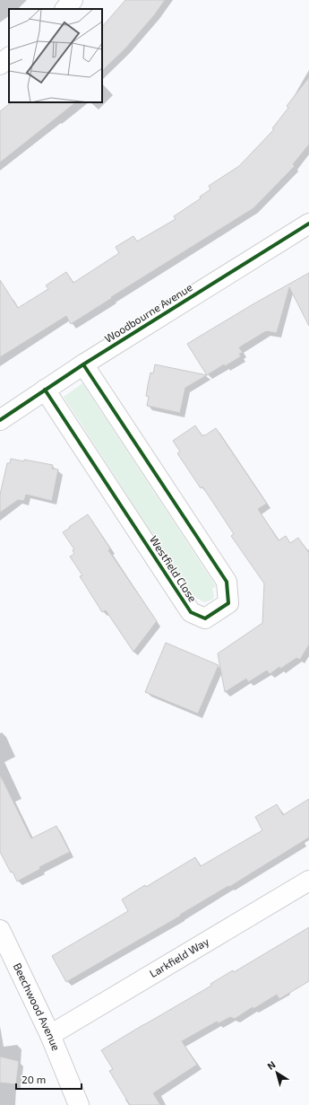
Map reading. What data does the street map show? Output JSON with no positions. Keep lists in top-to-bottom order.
{
  "streets": {
    "street": [
      "Woodbourne Avenue",
      "Westfield Close",
      "Larkfield Way",
      "Beechwood Avenue"
    ]
  },
  "crossings": [
    ["Woodbourne Avenue", "Westfield Close"],
    ["Larkfield Way", "Beechwood Avenue"]
  ],
  "scale_bar": "20 m",
  "north": "top left"
}
